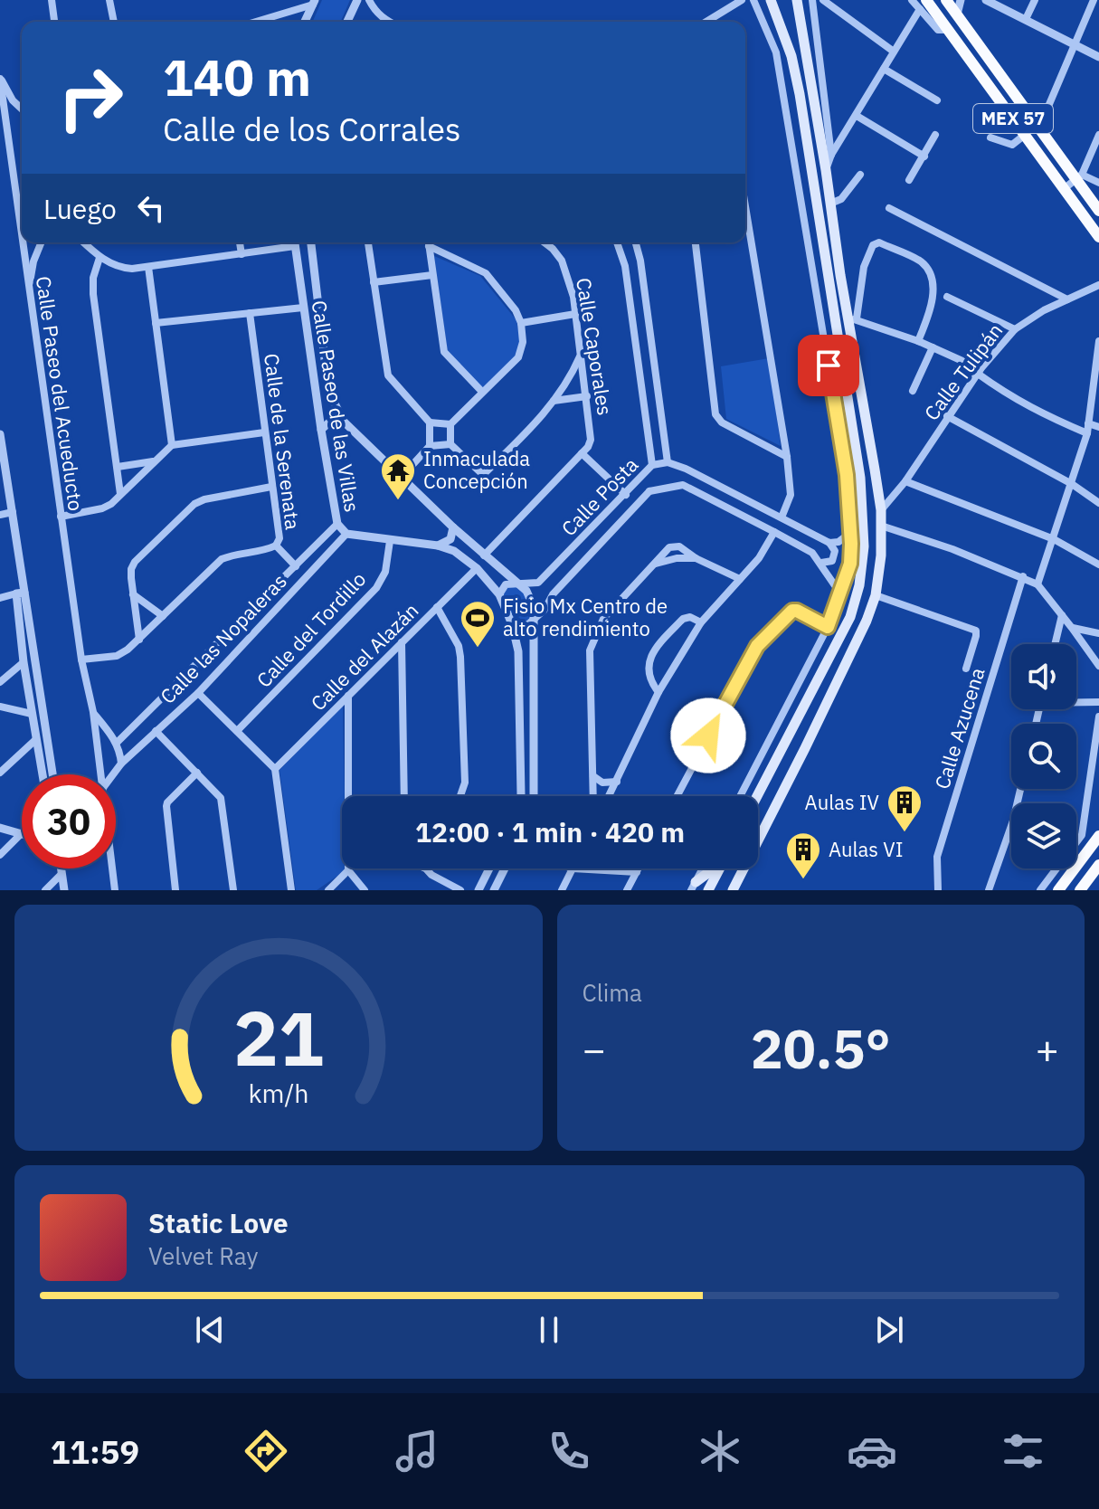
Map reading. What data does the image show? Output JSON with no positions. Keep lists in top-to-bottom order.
{
  "streets": {
    "main road": ["MEX 57"],
    "street": [
      "Calle Caporales",
      "Calle Tulipán",
      "Calle Paseo del Acueducto",
      "Calle Paseo de las Villas",
      "Calle de la Serenata",
      "Calle Posta",
      "Calle del Tordillo",
      "Calle las Nopaleras",
      "Calle del Alazán",
      "Calle Azucena"
    ]
  },
  "crossings": [
    ["Calle Paseo del Acueducto", "Calle las Nopaleras"],
    ["Calle Paseo de las Villas", "Calle Posta"],
    ["Calle Paseo de las Villas", "Calle del Tordillo"],
    ["Calle Paseo de las Villas", "Calle las Nopaleras"],
    ["Calle Paseo de las Villas", "Calle del Alazán"],
    ["Calle de la Serenata", "Calle las Nopaleras"]
  ],
  "places": {
    "temple": ["Inmaculada Concepción"],
    "sports": ["Fisio Mx Centro de alto rendimiento"],
    "building": ["Aulas IV", "Aulas VI"]
  },
  "page": {
    "turn": ["140 m", "Calle de los Corrales"],
    "then": "Luego",
    "limit": "30",
    "trip": "12:00 · 1 min · 420 m",
    "tile": "Clima",
    "heat": ["−", "20.5°", "+"],
    "song": ["Static Love", "Velvet Ray"],
    "tabs": "11:59",
    "gauge": ["21", "km/h"]
  }
}
